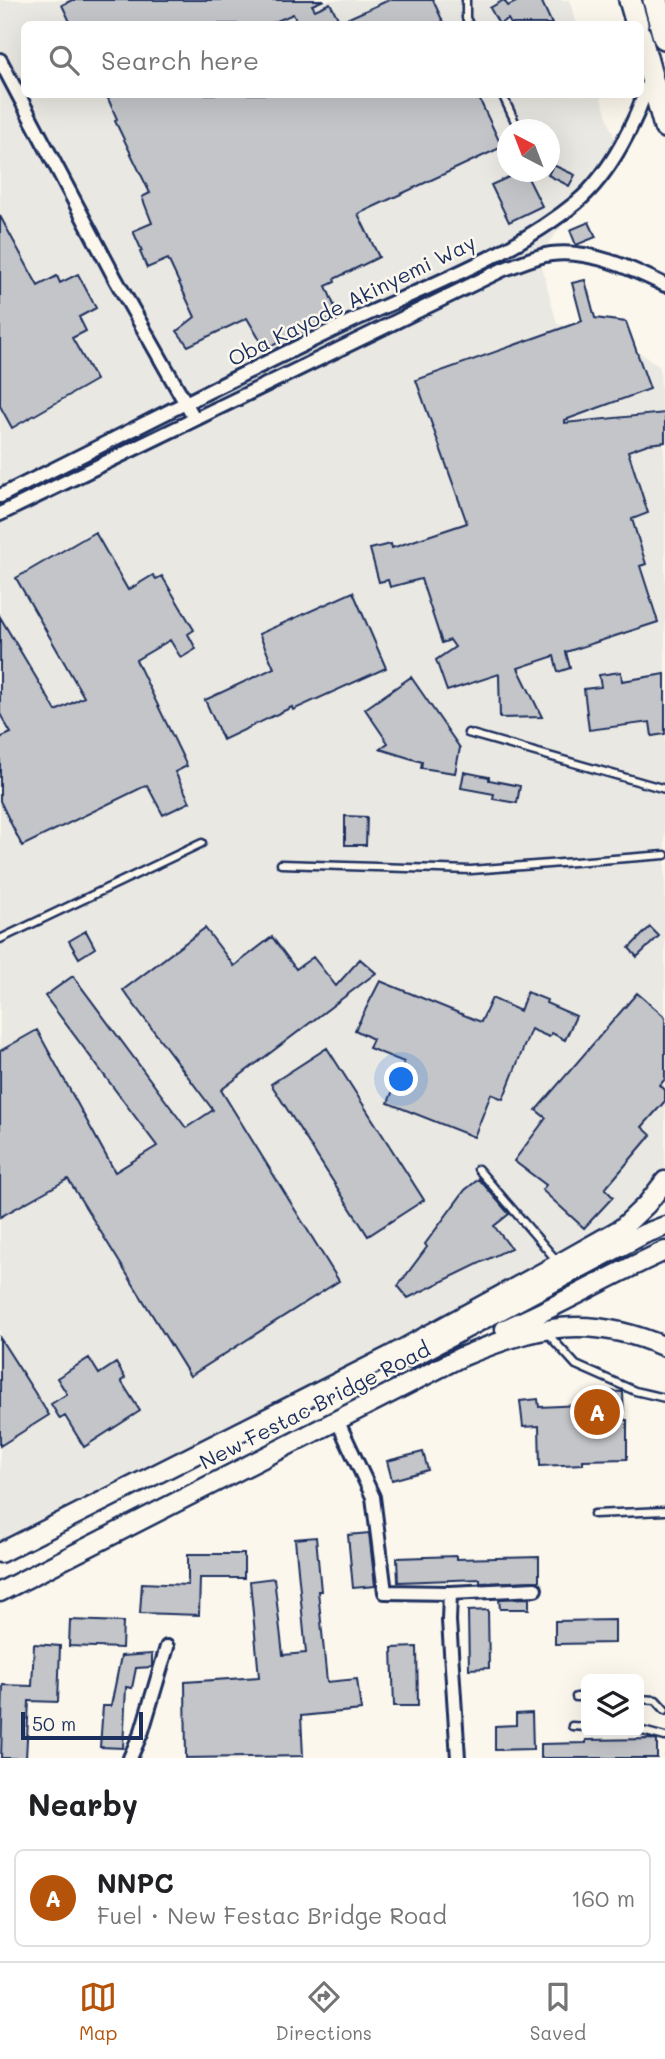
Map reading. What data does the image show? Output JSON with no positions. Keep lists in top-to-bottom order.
{
  "streets": {
    "main road": ["New Festac Bridge Road"],
    "street": ["Oba Kayode Akinyemi Way"]
  },
  "scale_bar": "50 m",
  "north": "top left",
  "page": {
    "search": "Search here",
    "pins": "A",
    "scale": "50 m",
    "heading": "Nearby",
    "list": [
      {
        "mark": "A",
        "name": "NNPC",
        "note": "Fuel · New Festac Bridge Road",
        "value": "160 m"
      }
    ],
    "nav": ["Map", "Directions", "Saved"]
  }
}
